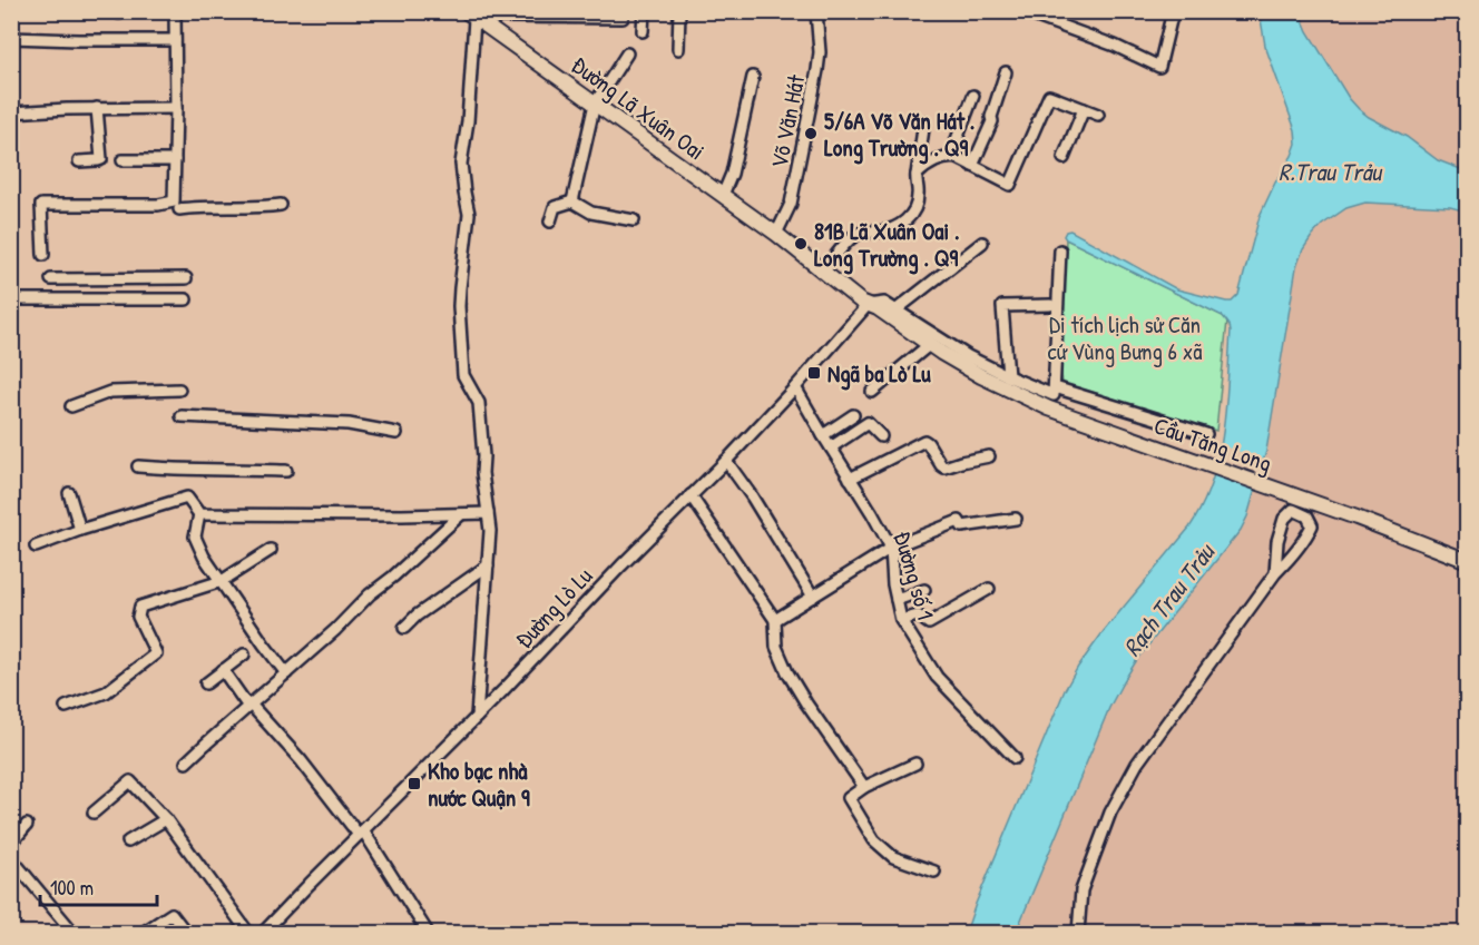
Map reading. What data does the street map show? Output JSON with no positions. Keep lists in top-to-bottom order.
{
  "streets": {
    "main road": ["Đường Lã Xuân Oai", "Cầu Tăng Long"],
    "street": ["Võ Văn Hát", "Đường số 1", "Đường Lò Lu"]
  },
  "crossings": [
    ["Đường Lã Xuân Oai", "Võ Văn Hát"],
    ["Đường Lã Xuân Oai", "Cầu Tăng Long"],
    ["Đường Lã Xuân Oai", "Đường Lò Lu"],
    ["Cầu Tăng Long", "Đường Lò Lu"],
    ["Đường số 1", "Đường Lò Lu"]
  ],
  "water": ["R.Trau Trảu", "Rạch Trau Trảu"],
  "parks": ["Di tích lịch sử Căn cứ Vùng Bưng 6 xã"],
  "places": {
    "other": ["5/6A Võ Văn Hát . Long Trường . Q9", "81B Lã Xuân Oai . Long Trường . Q9"],
    "transit": ["Ngã ba Lò Lu", "Kho bạc nhà nước Quận 9"]
  },
  "scale_bar": "100 m"
}
